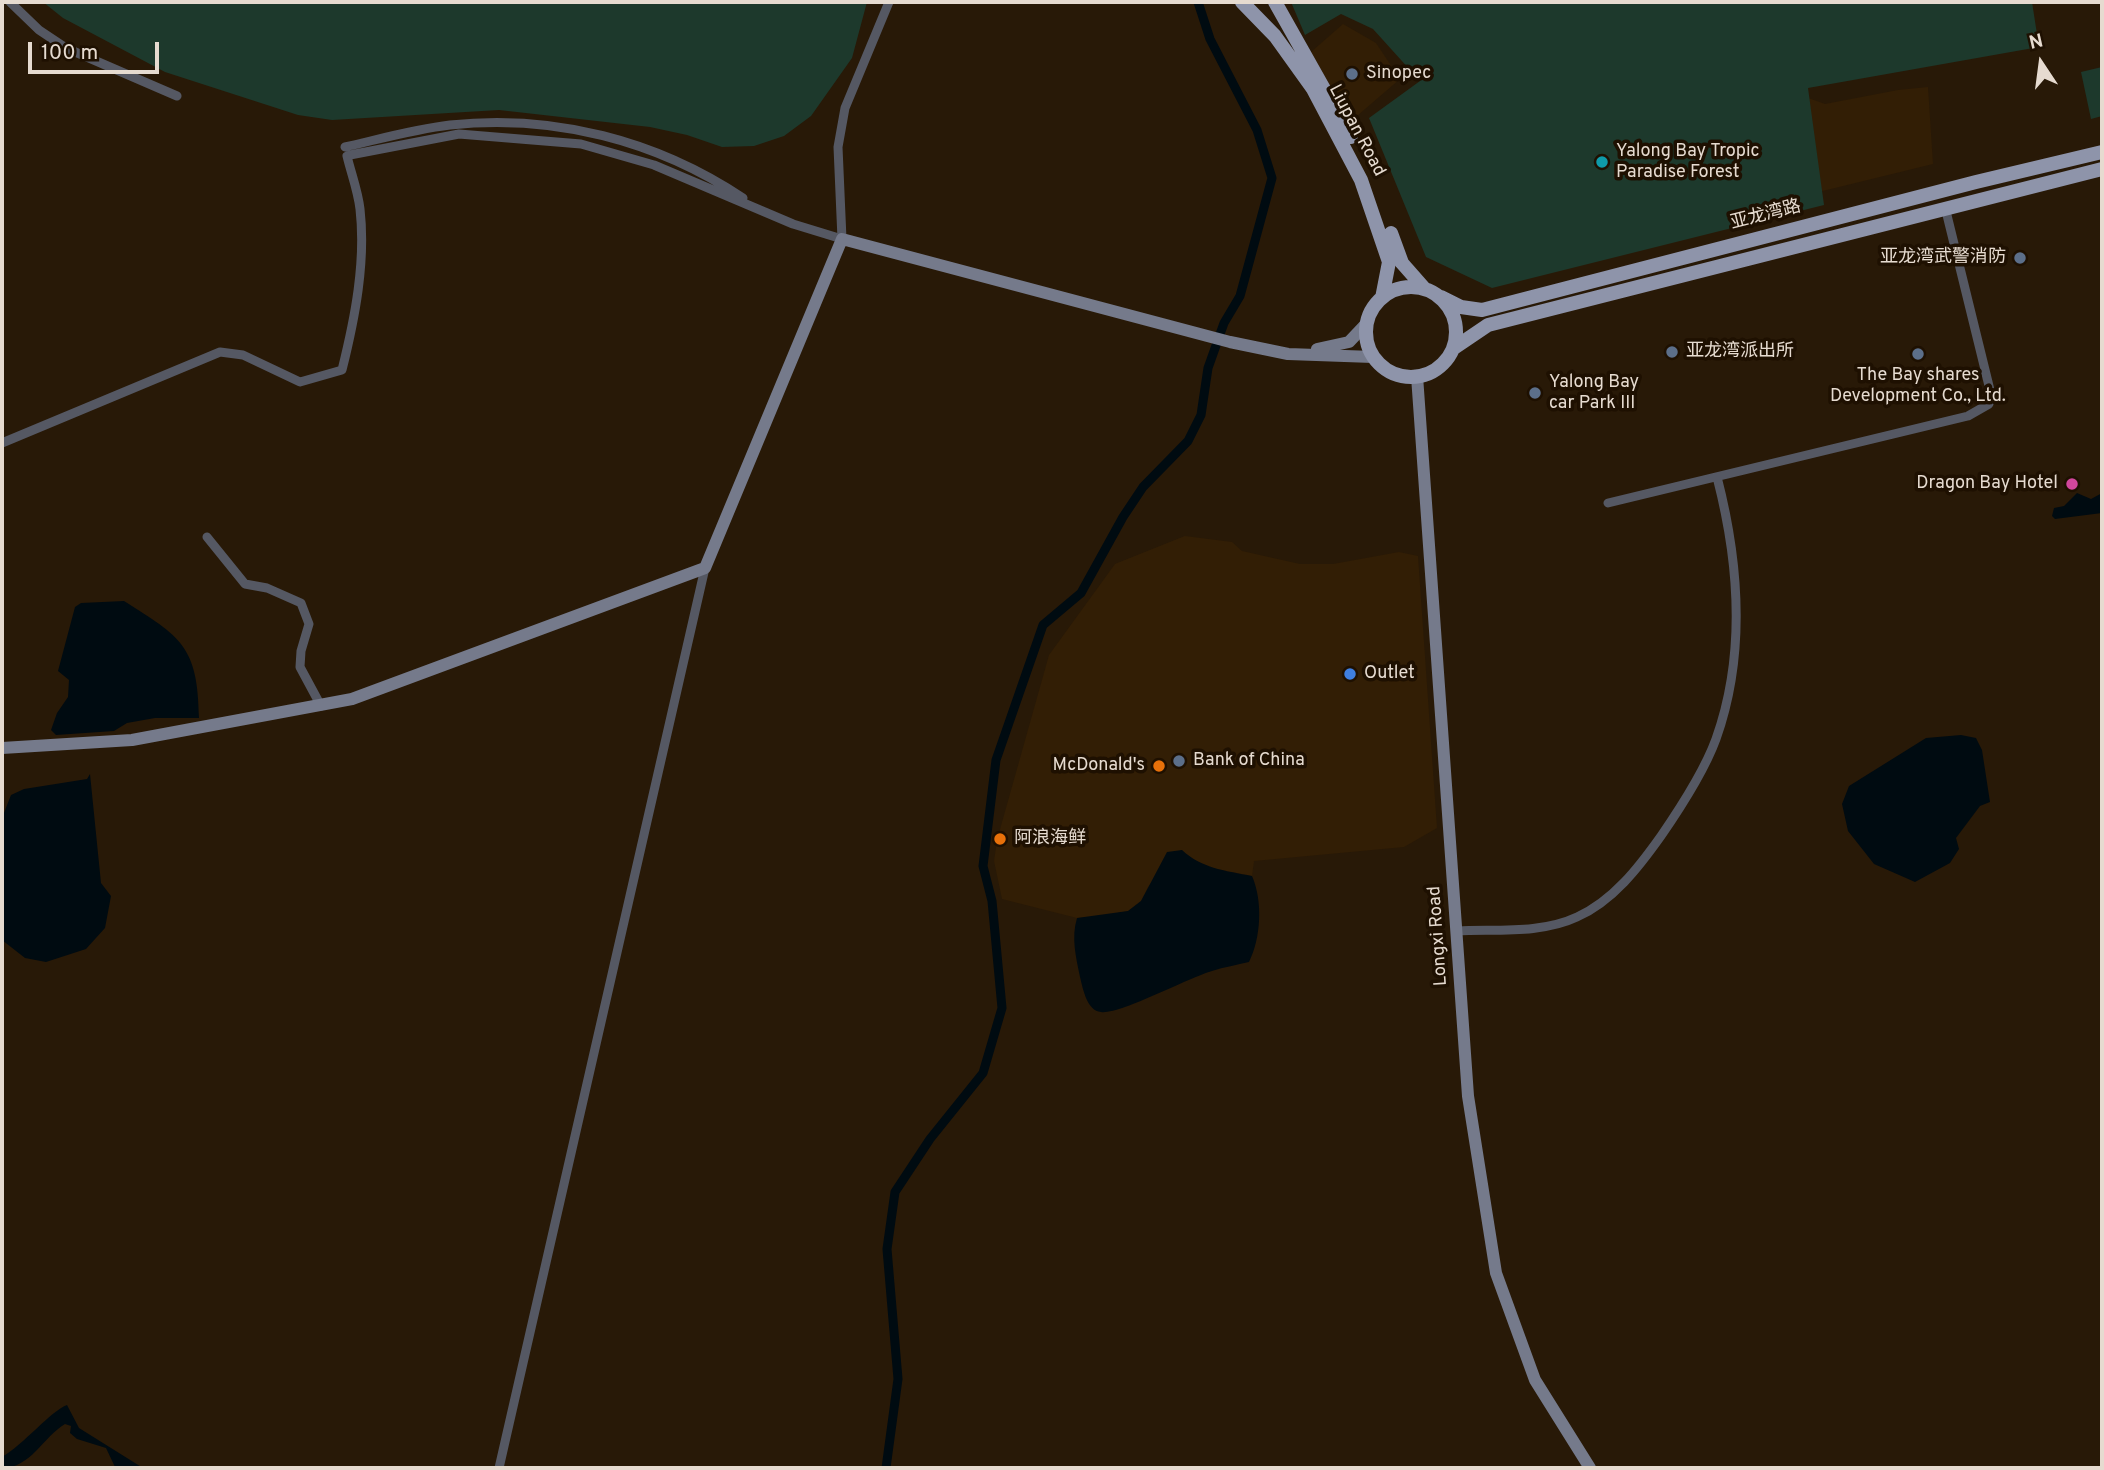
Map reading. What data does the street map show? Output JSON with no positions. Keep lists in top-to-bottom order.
{
  "streets": {
    "main road": ["Liupan Road", "亚龙湾路"],
    "street": ["Longxi Road"]
  },
  "crossings": [
    ["Liupan Road", "亚龙湾路"],
    ["Liupan Road", "Longxi Road"],
    ["亚龙湾路", "Longxi Road"]
  ],
  "places": [
    "Sinopec",
    "Yalong Bay Tropic Paradise Forest",
    "亚龙湾武警消防",
    "亚龙湾派出所",
    "The Bay shares Development Co., Ltd.",
    "Yalong Bay car Park III",
    "Dragon Bay Hotel",
    "Outlet",
    "Bank of China",
    "McDonald's",
    "阿浪海鲜"
  ],
  "scale_bar": "100 m",
  "north": "top"
}
